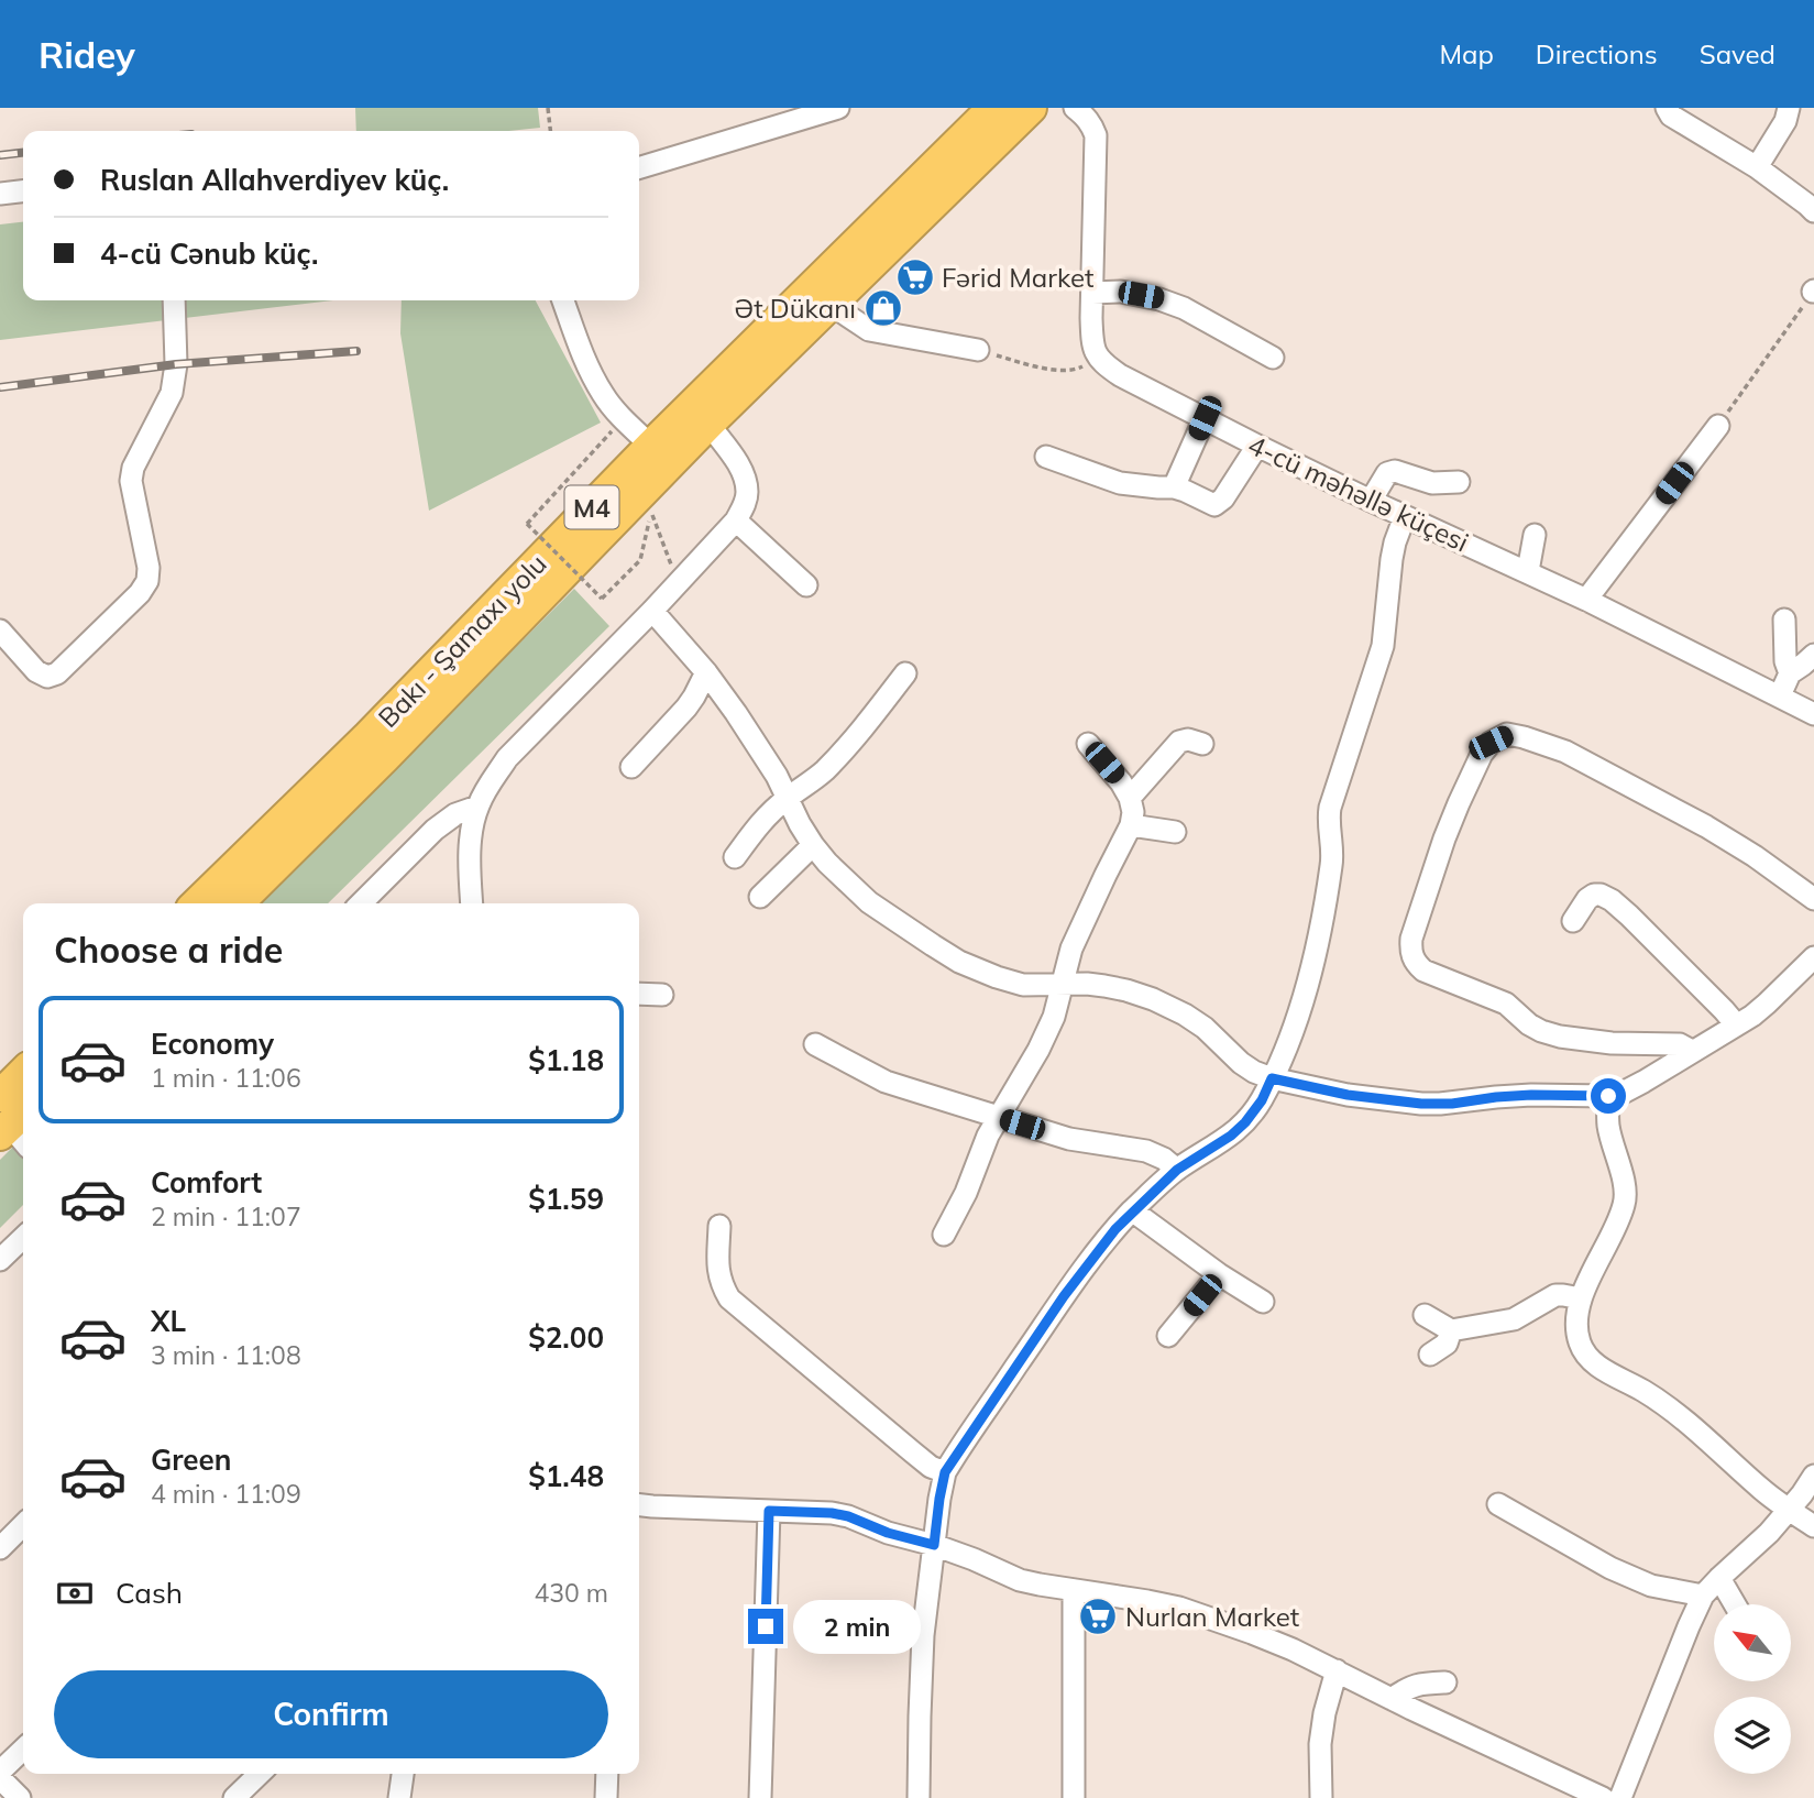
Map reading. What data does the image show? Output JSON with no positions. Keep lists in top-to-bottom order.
{
  "streets": {
    "highway": ["M4", "Bakı - Şamaxı yolu"],
    "street": ["4-cü məhəllə küçesi"]
  },
  "places": {
    "supermarket": ["Fərid Market", "Nurlan Market"],
    "shop": ["Ət Dükanı"]
  },
  "north": "top left",
  "page": {
    "header": "Ridey",
    "nav": ["Map", "Directions", "Saved"],
    "banner": ["Ruslan Allahverdiyev küç.", "4-cü Cənub küç."],
    "heading": "Choose a ride",
    "list": [
      {
        "name": "Economy",
        "note": "1 min · 11:06",
        "value": "$1.18"
      },
      {
        "name": "Comfort",
        "note": "2 min · 11:07",
        "value": "$1.59"
      },
      {
        "name": "XL",
        "note": "3 min · 11:08",
        "value": "$2.00"
      },
      {
        "name": "Green",
        "note": "4 min · 11:09",
        "value": "$1.48"
      }
    ],
    "pay": ["Cash", "430 m"],
    "bubble": "2 min",
    "buttons": "Confirm"
  }
}
